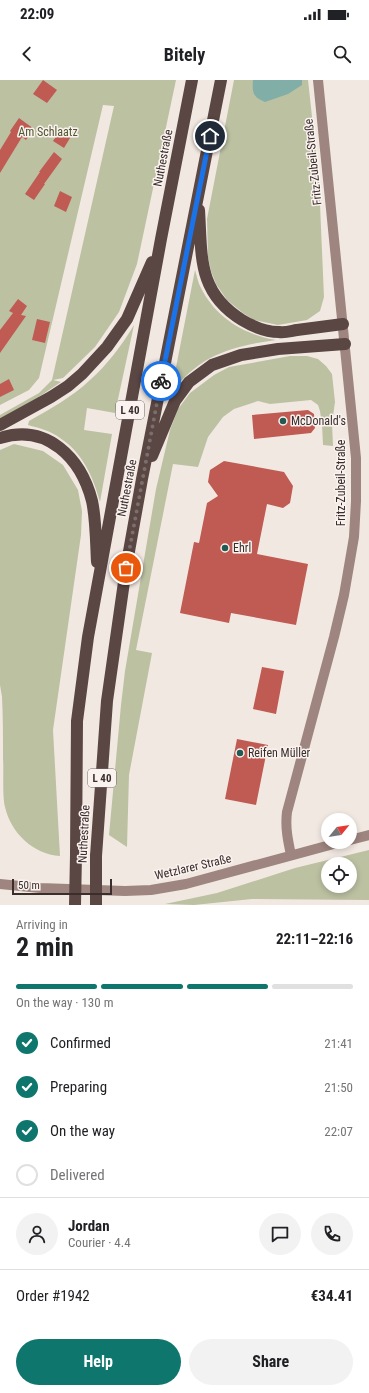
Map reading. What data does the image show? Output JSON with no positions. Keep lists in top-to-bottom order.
{
  "streets": {
    "highway": ["Nuthestraße", "L 40"],
    "street": ["Fritz-Zubeil-Straße", "Wetzlarer Straße"]
  },
  "crossings": [
    ["Fritz-Zubeil-Straße", "Wetzlarer Straße"]
  ],
  "parks": ["Am Schlaatz"],
  "places": ["McDonald's", "Ehrl", "Reifen Müller"],
  "scale_bar": "50 m",
  "north": "top right",
  "page": {
    "status": "22:09",
    "header": "Bitely",
    "scale": "50 m",
    "heading": ["2 min", "Arriving in", "22:11–22:16"],
    "panel": [
      "Jordan",
      "Courier · 4.4",
      "Order #1942",
      "€34.41"
    ],
    "bar": "On the way · 130 m",
    "list": [
      ["Confirmed", "21:41"],
      ["Preparing", "21:50"],
      ["On the way", "22:07"],
      "Delivered"
    ],
    "buttons": ["Help", "Share"]
  }
}
